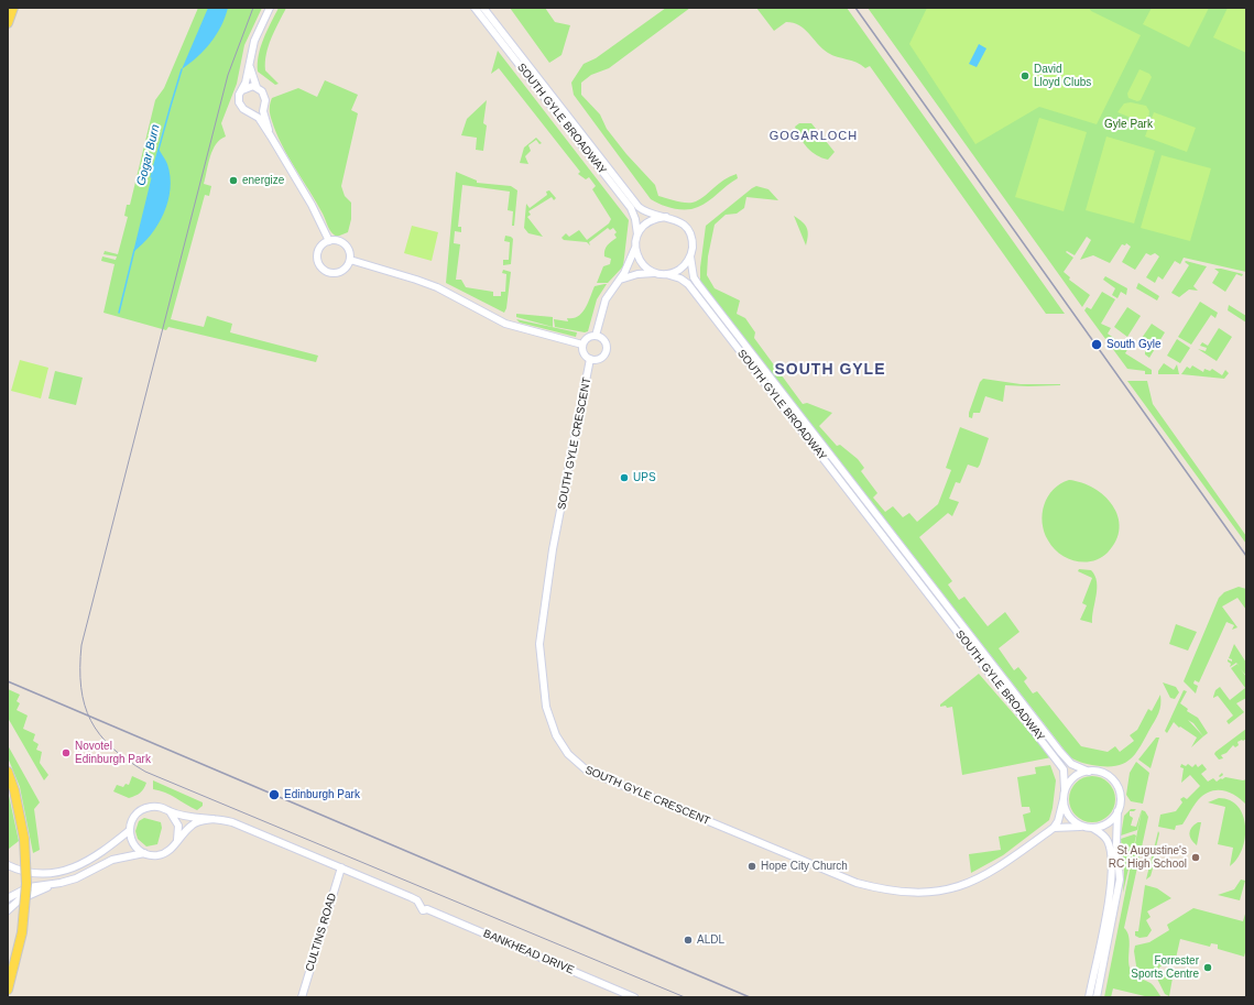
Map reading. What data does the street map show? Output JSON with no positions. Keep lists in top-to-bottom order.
{
  "streets": {
    "street": [
      "SOUTH GYLE BROADWAY",
      "SOUTH GYLE CRESCENT",
      "CULTINS ROAD",
      "BANKHEAD DRIVE"
    ]
  },
  "crossings": [
    ["CULTINS ROAD", "BANKHEAD DRIVE"]
  ],
  "districts": ["GOGARLOCH", "SOUTH GYLE"],
  "water": ["Gogar Burn"],
  "parks": ["Gyle Park"],
  "places": [
    "David Lloyd Clubs",
    "energize",
    "South Gyle",
    "UPS",
    "Novotel Edinburgh Park",
    "Edinburgh Park",
    "St Augustine's RC High School",
    "Hope City Church",
    "ALDL",
    "Forrester Sports Centre"
  ]
}
